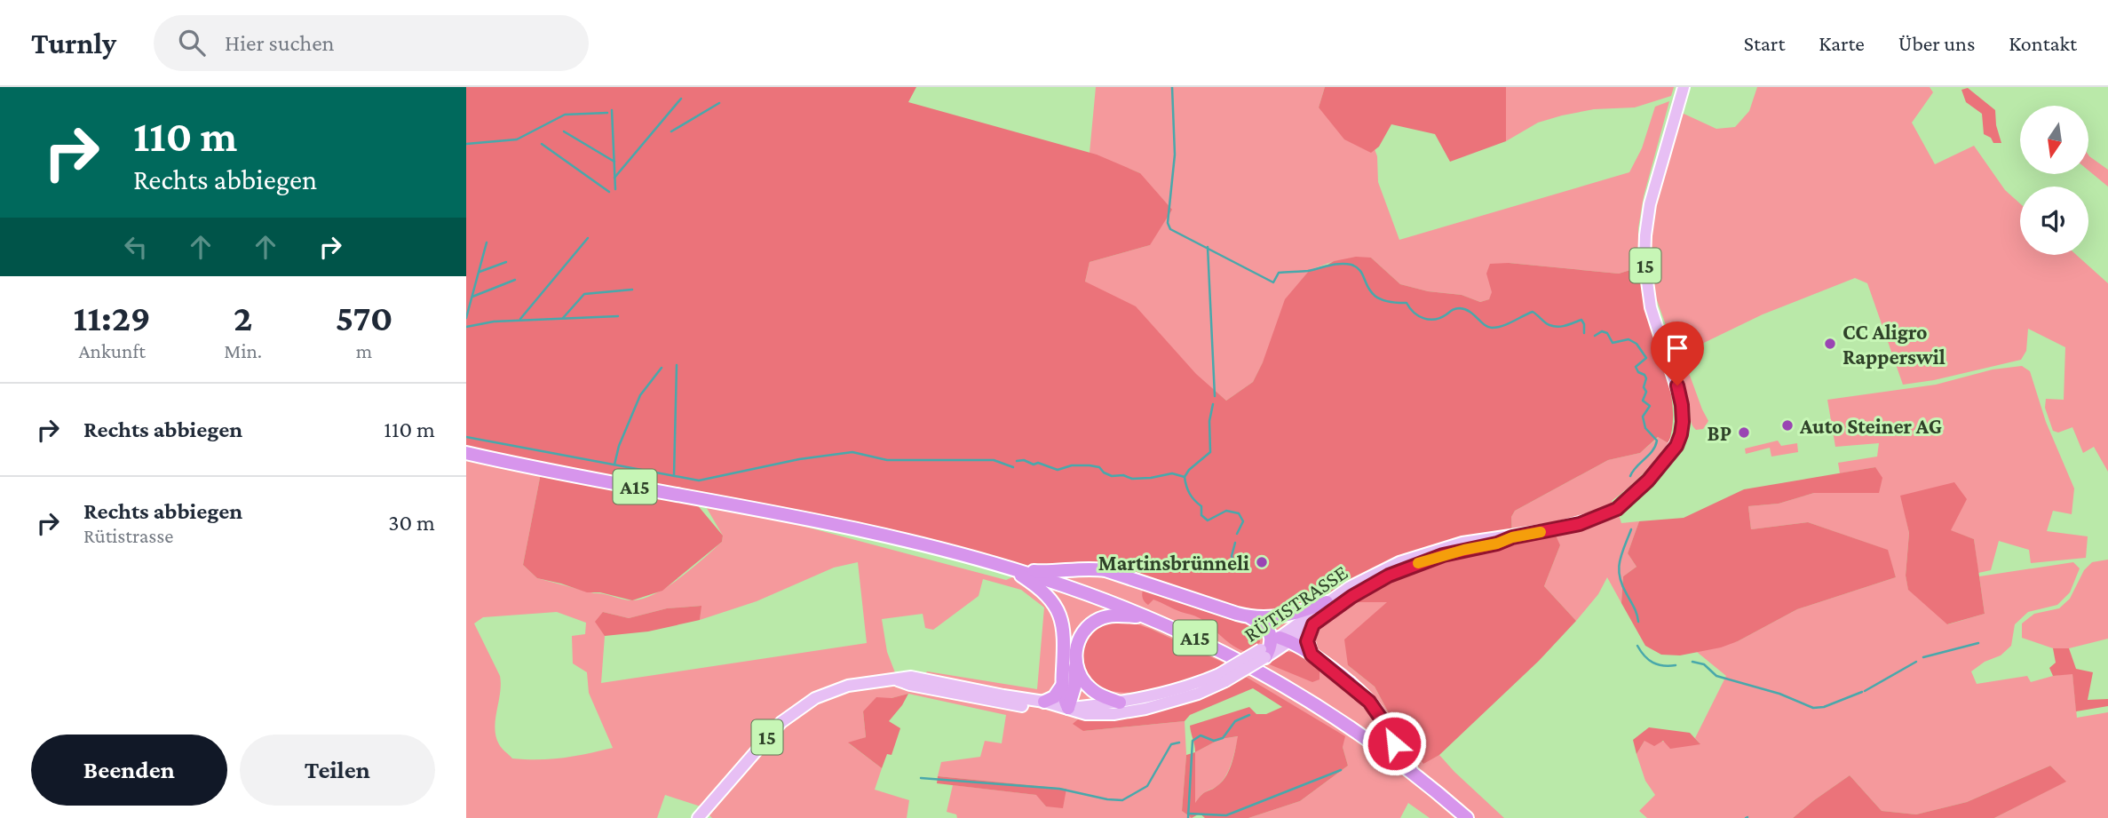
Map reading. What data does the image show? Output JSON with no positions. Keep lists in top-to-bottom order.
{
  "streets": {
    "highway": ["A15"],
    "main road": ["15", "RÜTISTRASSE"]
  },
  "crossings": [
    ["15", "RÜTISTRASSE"]
  ],
  "places": [
    "CC Aligro Rapperswil",
    "Auto Steiner AG",
    "BP",
    "Martinsbrünneli"
  ],
  "north": "bottom",
  "page": {
    "header": "Turnly",
    "search": "Hier suchen",
    "nav": [
      "Start",
      "Karte",
      "Über uns",
      "Kontakt"
    ],
    "turn": ["110 m", "Rechts abbiegen"],
    "eta": [
      "11:29",
      "Ankunft",
      "2",
      "Min.",
      "570",
      "m"
    ],
    "list": [
      {
        "name": "Rechts abbiegen",
        "value": "110 m"
      },
      {
        "name": "Rechts abbiegen",
        "note": "Rütistrasse",
        "value": "30 m"
      }
    ],
    "buttons": ["Beenden", "Teilen"]
  }
}
